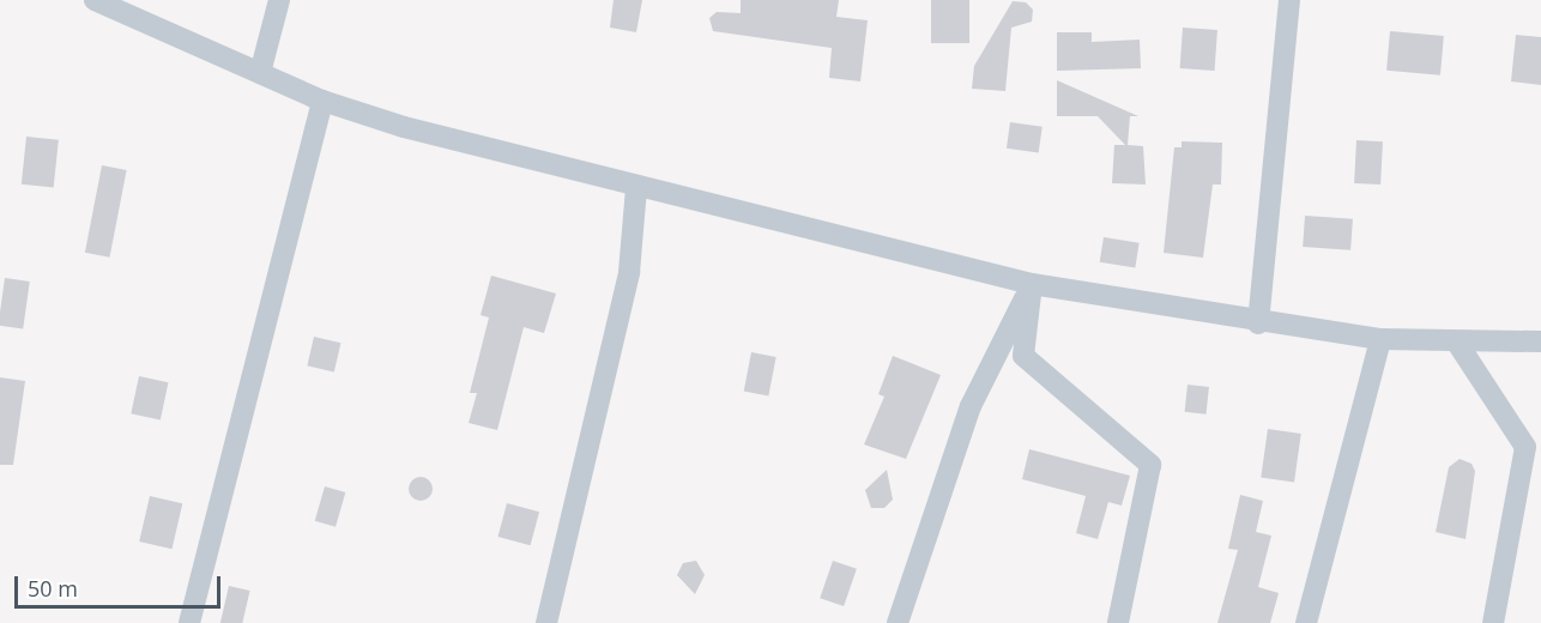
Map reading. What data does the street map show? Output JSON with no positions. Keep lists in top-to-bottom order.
{
  "scale_bar": "50 m"
}
